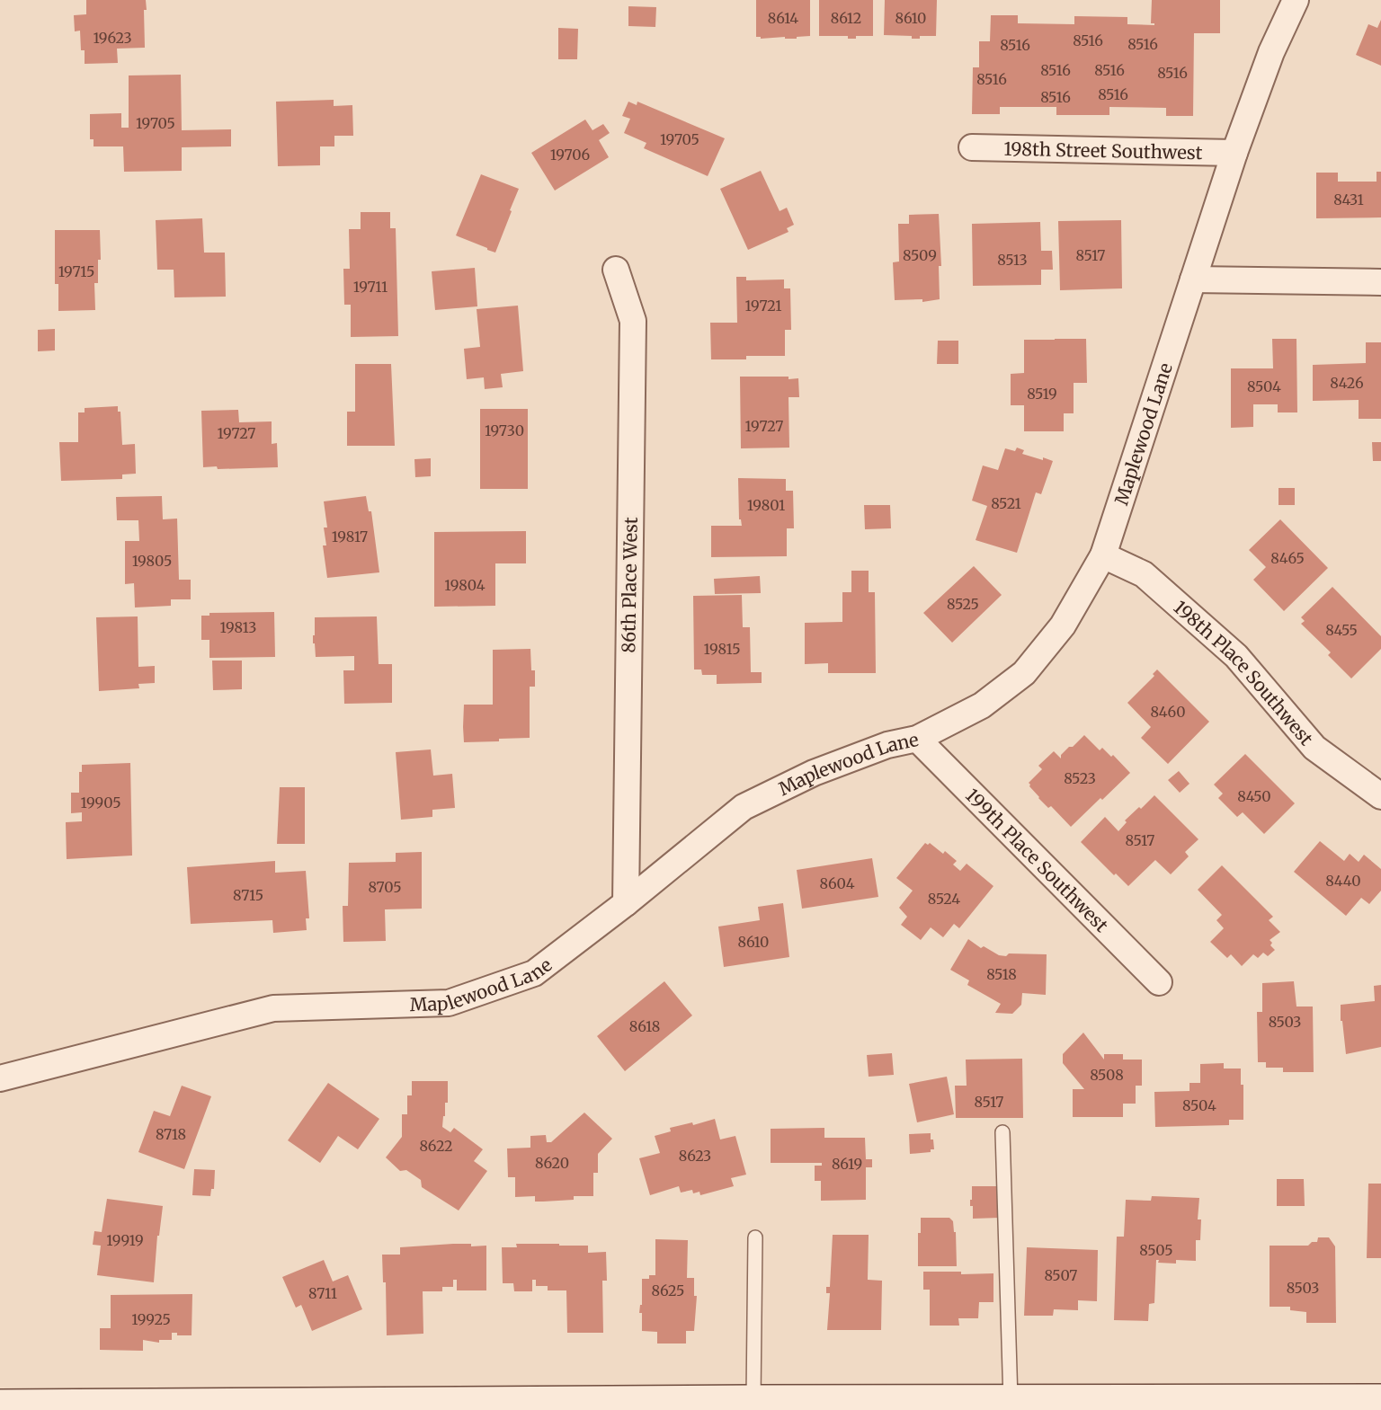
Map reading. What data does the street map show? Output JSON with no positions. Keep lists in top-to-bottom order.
{
  "streets": {
    "street": [
      "198th Street Southwest",
      "Maplewood Lane",
      "86th Place West",
      "198th Place Southwest",
      "199th Place Southwest"
    ]
  },
  "crossings": [
    ["198th Street Southwest", "Maplewood Lane"],
    ["Maplewood Lane", "86th Place West"],
    ["Maplewood Lane", "198th Place Southwest"],
    ["Maplewood Lane", "199th Place Southwest"]
  ],
  "house_numbers": [
    "8614",
    "8612",
    "8610",
    "19623",
    "8516",
    "8516",
    "8516",
    "8516",
    "8516",
    "8516",
    "8516",
    "8516",
    "8516",
    "19705",
    "19705",
    "19706",
    "8431",
    "8509",
    "8517",
    "8513",
    "19715",
    "19711",
    "19721",
    "8426",
    "8504",
    "8519",
    "19727",
    "19730",
    "19727",
    "8521",
    "19801",
    "19817",
    "8465",
    "19805",
    "19804",
    "8525",
    "19813",
    "8455",
    "19815",
    "8460",
    "8523",
    "8450",
    "19905",
    "8517",
    "8440",
    "8604",
    "8705",
    "8715",
    "8524",
    "8610",
    "8518",
    "8503",
    "8618",
    "8508",
    "8517",
    "8504",
    "8718",
    "8622",
    "8623",
    "8620",
    "8619",
    "19919",
    "8505",
    "8507",
    "8503",
    "8625",
    "8711",
    "19925"
  ]
}
